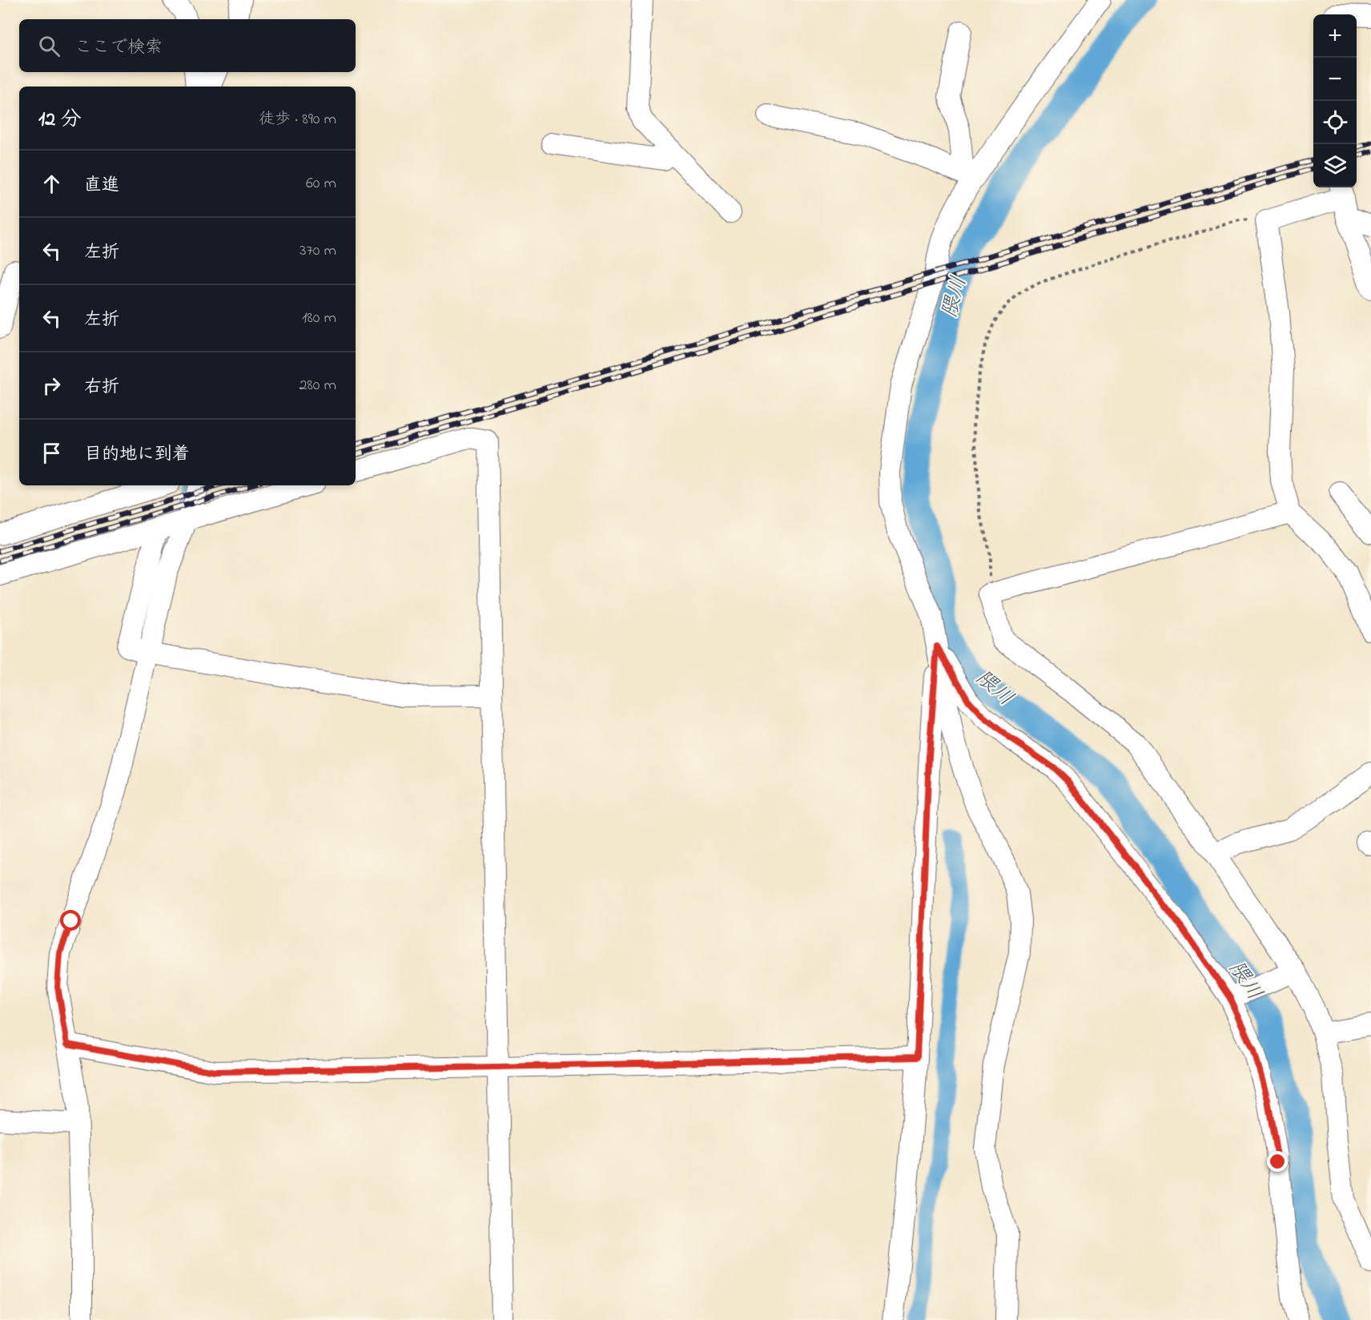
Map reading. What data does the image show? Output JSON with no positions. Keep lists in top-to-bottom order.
{
  "water": ["隈川"],
  "page": {
    "map_buttons": ["+", "−"],
    "search": "ここで検索",
    "heading": ["12 分", "徒歩 · 890 m"],
    "list": [
      ["直進", "60 m"],
      ["左折", "370 m"],
      ["左折", "180 m"],
      ["右折", "280 m"],
      "目的地に到着"
    ]
  }
}
